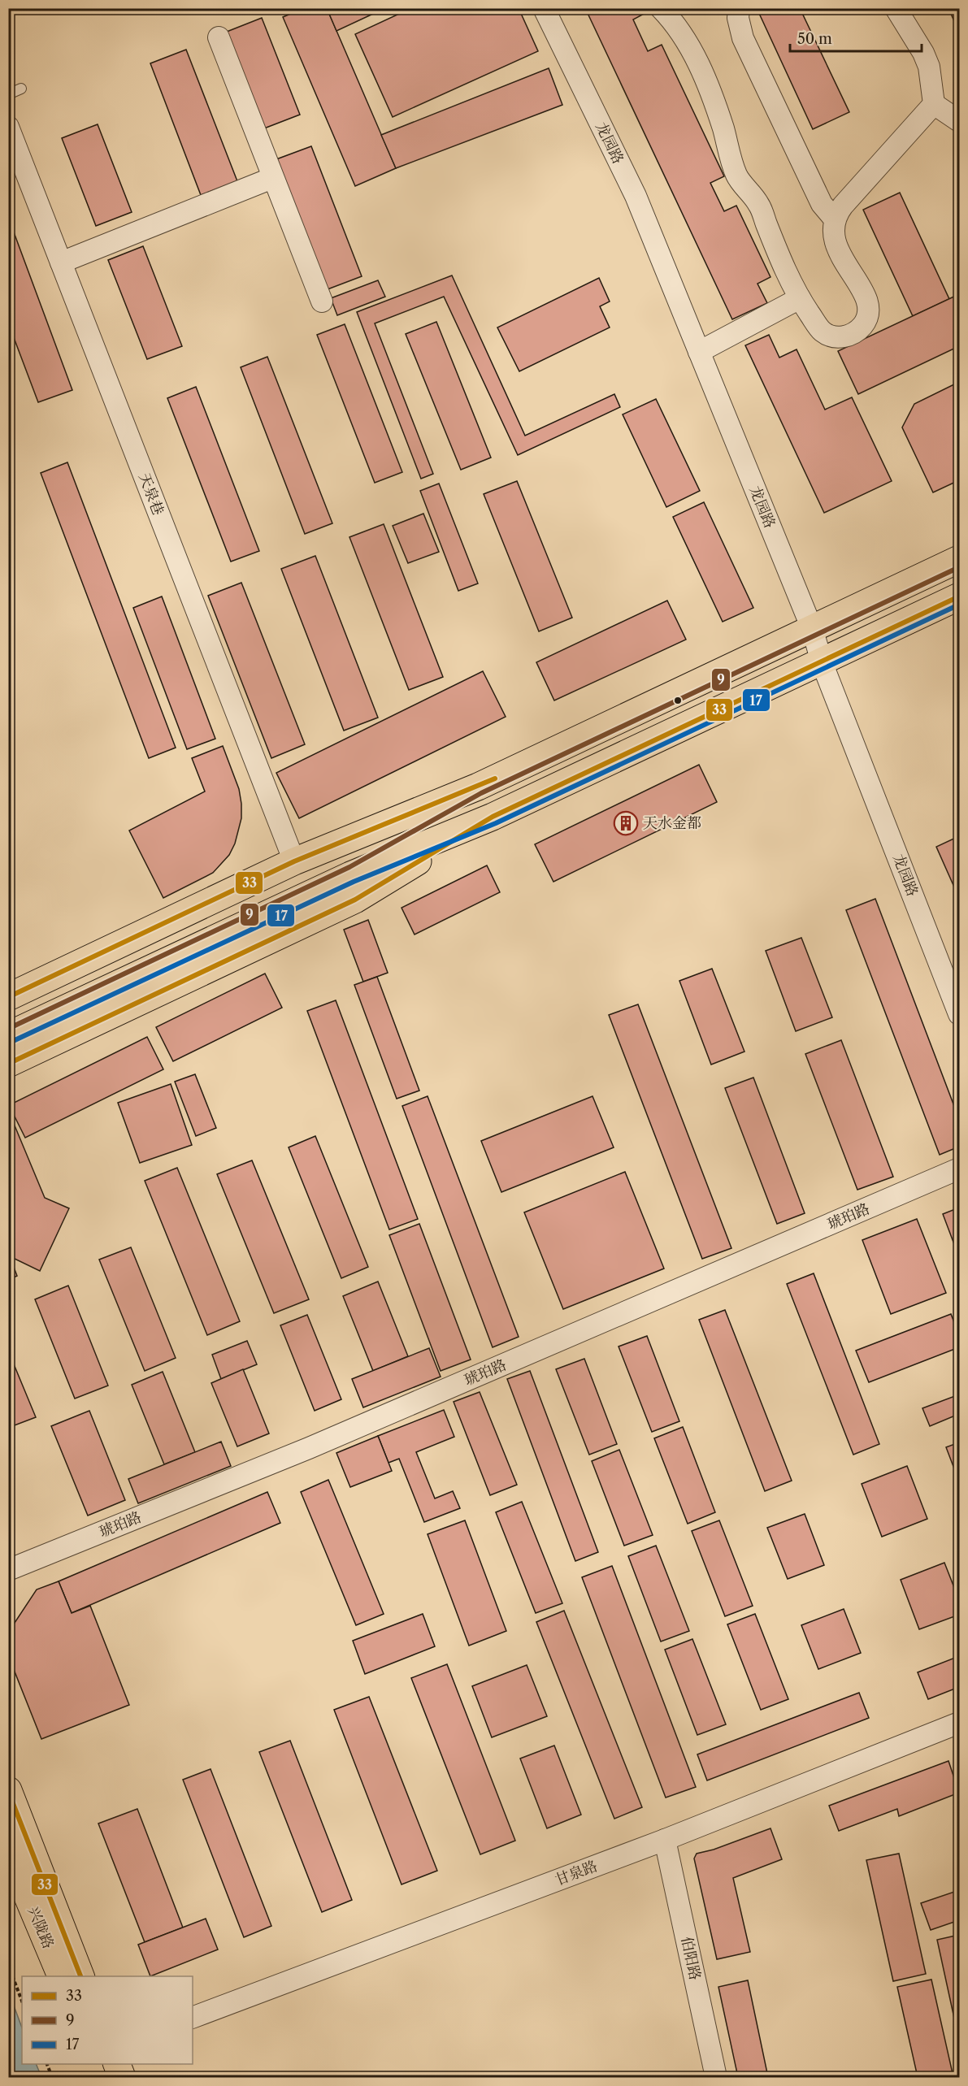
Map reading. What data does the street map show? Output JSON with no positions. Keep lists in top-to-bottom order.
{
  "streets": {
    "main road": ["兴陇路"],
    "street": [
      "龙园路",
      "天泉巷",
      "琥珀路",
      "甘泉路",
      "伯阳路"
    ]
  },
  "crossings": [
    ["甘泉路", "伯阳路"]
  ],
  "places": {
    "building": ["天水金都"]
  },
  "lines": ["transit line 9", "transit line 33", "transit line 17"],
  "legend": ["33", "9", "17"],
  "scale_bar": "50 m"
}
